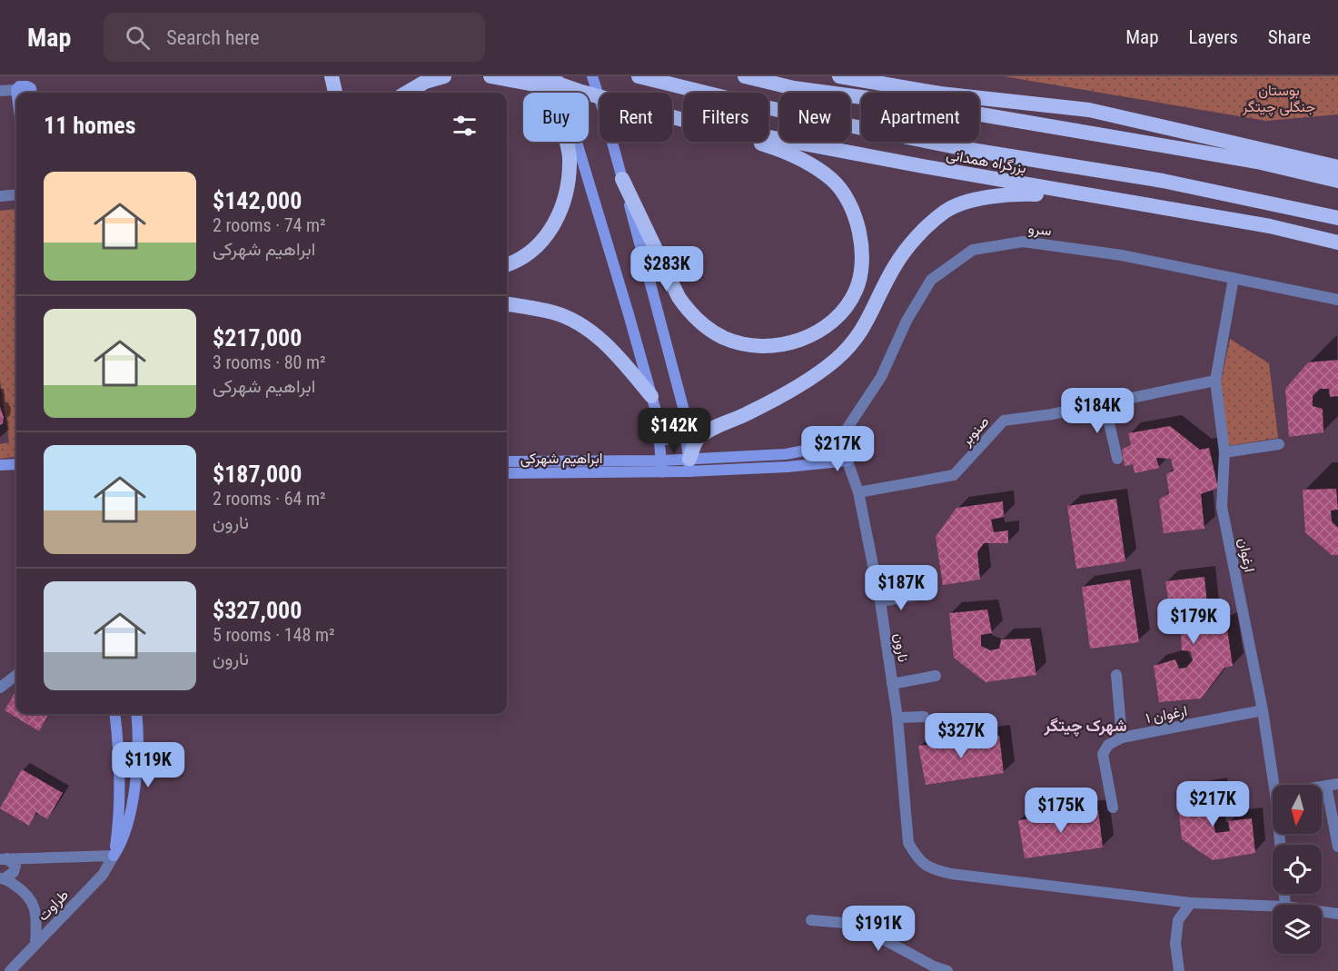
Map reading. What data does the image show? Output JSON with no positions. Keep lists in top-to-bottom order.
{
  "streets": {
    "highway": ["بزرگراه همدانی"],
    "main road": ["ابراهیم شهرکی", "طراوت"],
    "street": [
      "سرو",
      "صنوبر",
      "ارغوان",
      "نارون",
      "ارغوان ۱"
    ]
  },
  "crossings": [
    ["سرو", "ابراهیم شهرکی"],
    ["سرو", "ارغوان"],
    ["سرو", "نارون"],
    ["صنوبر", "ارغوان"],
    ["صنوبر", "نارون"],
    ["ابراهیم شهرکی", "نارون"],
    ["ارغوان", "ارغوان ۱"]
  ],
  "districts": ["شهرک چیتگر"],
  "parks": ["بوستان جنگلی چیتگر"],
  "north": "bottom",
  "page": {
    "header": "Map",
    "search": "Search here",
    "nav": ["Map", "Layers", "Share"],
    "chip": [
      "Buy",
      "Rent",
      "Filters",
      "New",
      "Apartment"
    ],
    "heading": "11 homes",
    "list": [
      {
        "name": "$142,000",
        "note": "2 rooms · 74 m² · ابراهیم شهرکی"
      },
      {
        "name": "$217,000",
        "note": "3 rooms · 80 m² · ابراهیم شهرکی"
      },
      {
        "name": "$187,000",
        "note": "2 rooms · 64 m² · نارون"
      },
      {
        "name": "$327,000",
        "note": "5 rooms · 148 m² · نارون"
      }
    ],
    "price": [
      "$283K",
      "$184K",
      "$142K",
      "$217K",
      "$187K",
      "$179K",
      "$327K",
      "$119K",
      "$217K",
      "$175K",
      "$191K"
    ]
  }
}
